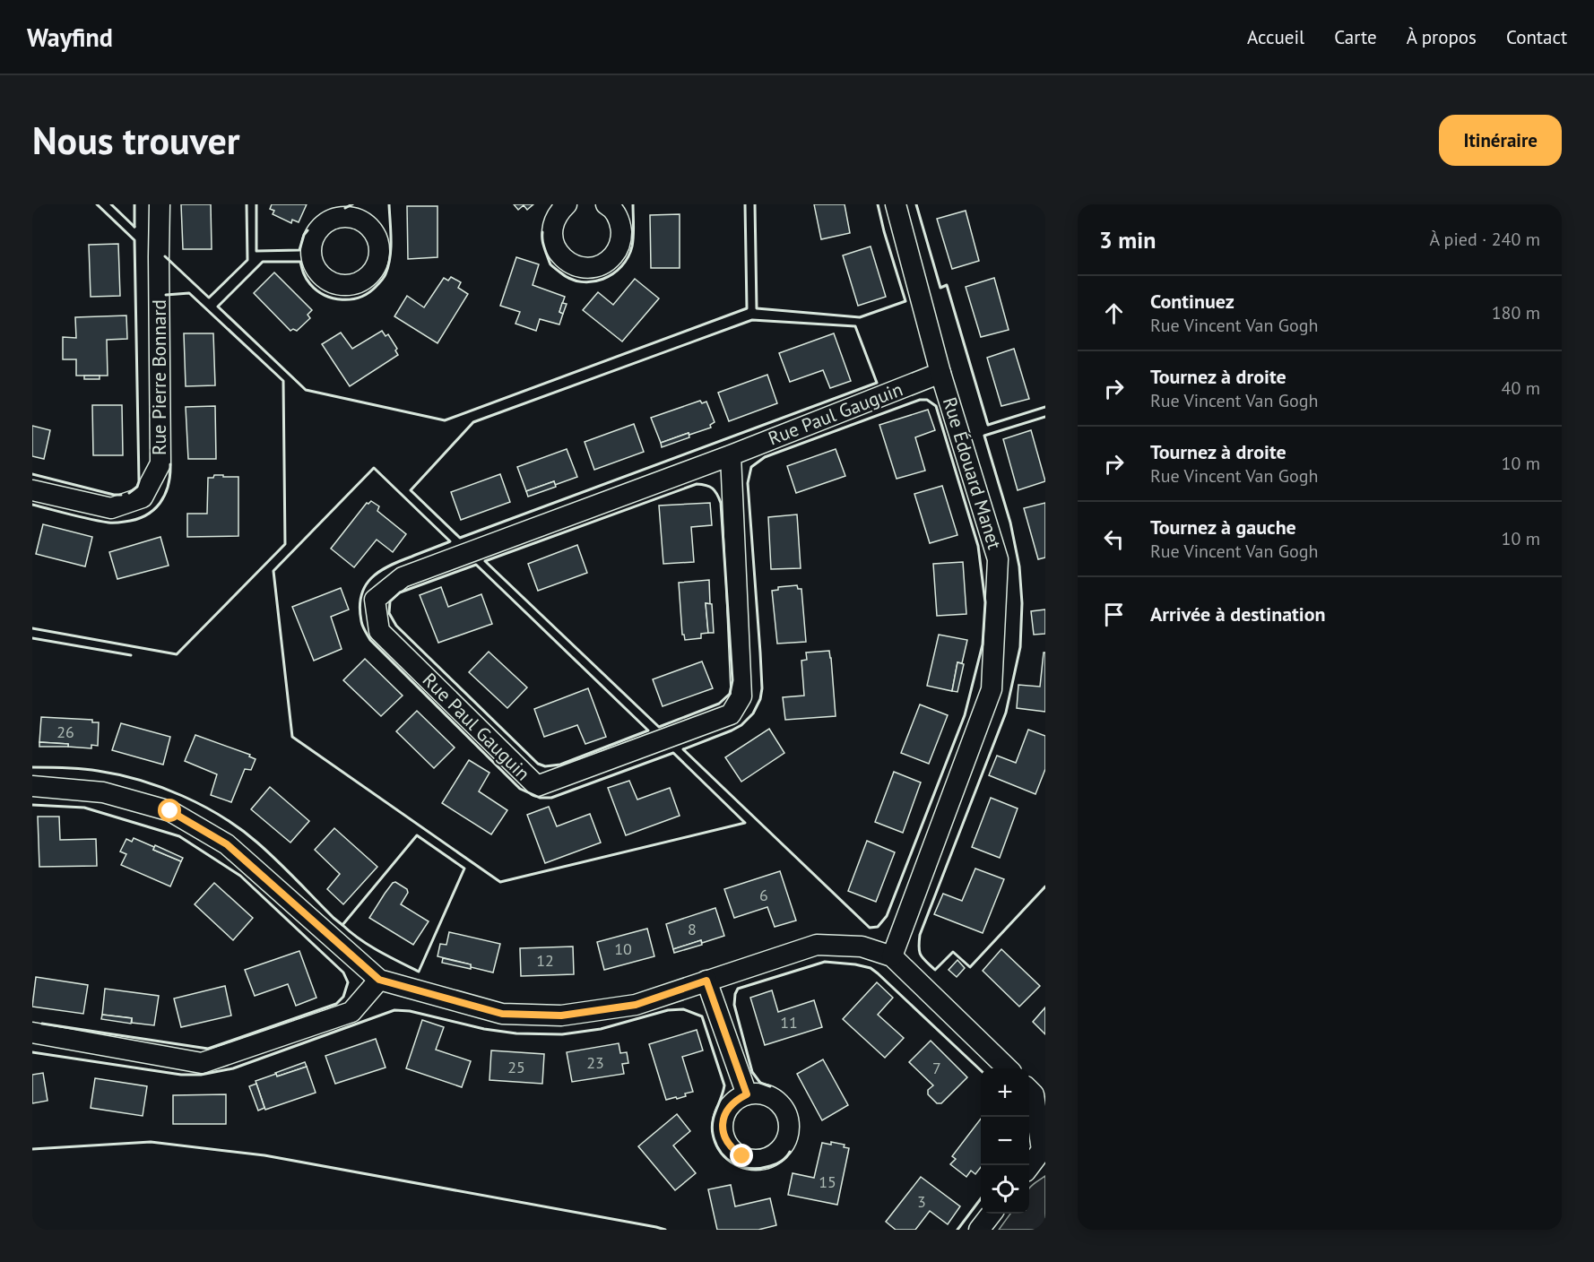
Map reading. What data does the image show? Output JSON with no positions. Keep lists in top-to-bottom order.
{
  "streets": {
    "street": ["Rue Pierre Bonnard", "Rue Paul Gauguin", "Rue Édouard Manet"]
  },
  "crossings": [
    ["Rue Paul Gauguin", "Rue Édouard Manet"]
  ],
  "house_numbers": [
    "26",
    "6",
    "8",
    "10",
    "12",
    "11",
    "23",
    "25",
    "7",
    "15",
    "3"
  ],
  "page": {
    "header": "Wayfind",
    "nav": [
      "Accueil",
      "Carte",
      "À propos",
      "Contact"
    ],
    "buttons": "Itinéraire",
    "title": "Nous trouver",
    "heading": ["3 min", "À pied · 240 m"],
    "list": [
      ["Continuez", "Rue Vincent Van Gogh", "180 m"],
      ["Tournez à droite", "Rue Vincent Van Gogh", "40 m"],
      ["Tournez à droite", "Rue Vincent Van Gogh", "10 m"],
      ["Tournez à gauche", "Rue Vincent Van Gogh", "10 m"],
      "Arrivée à destination"
    ],
    "map_buttons": ["+", "−"]
  }
}
